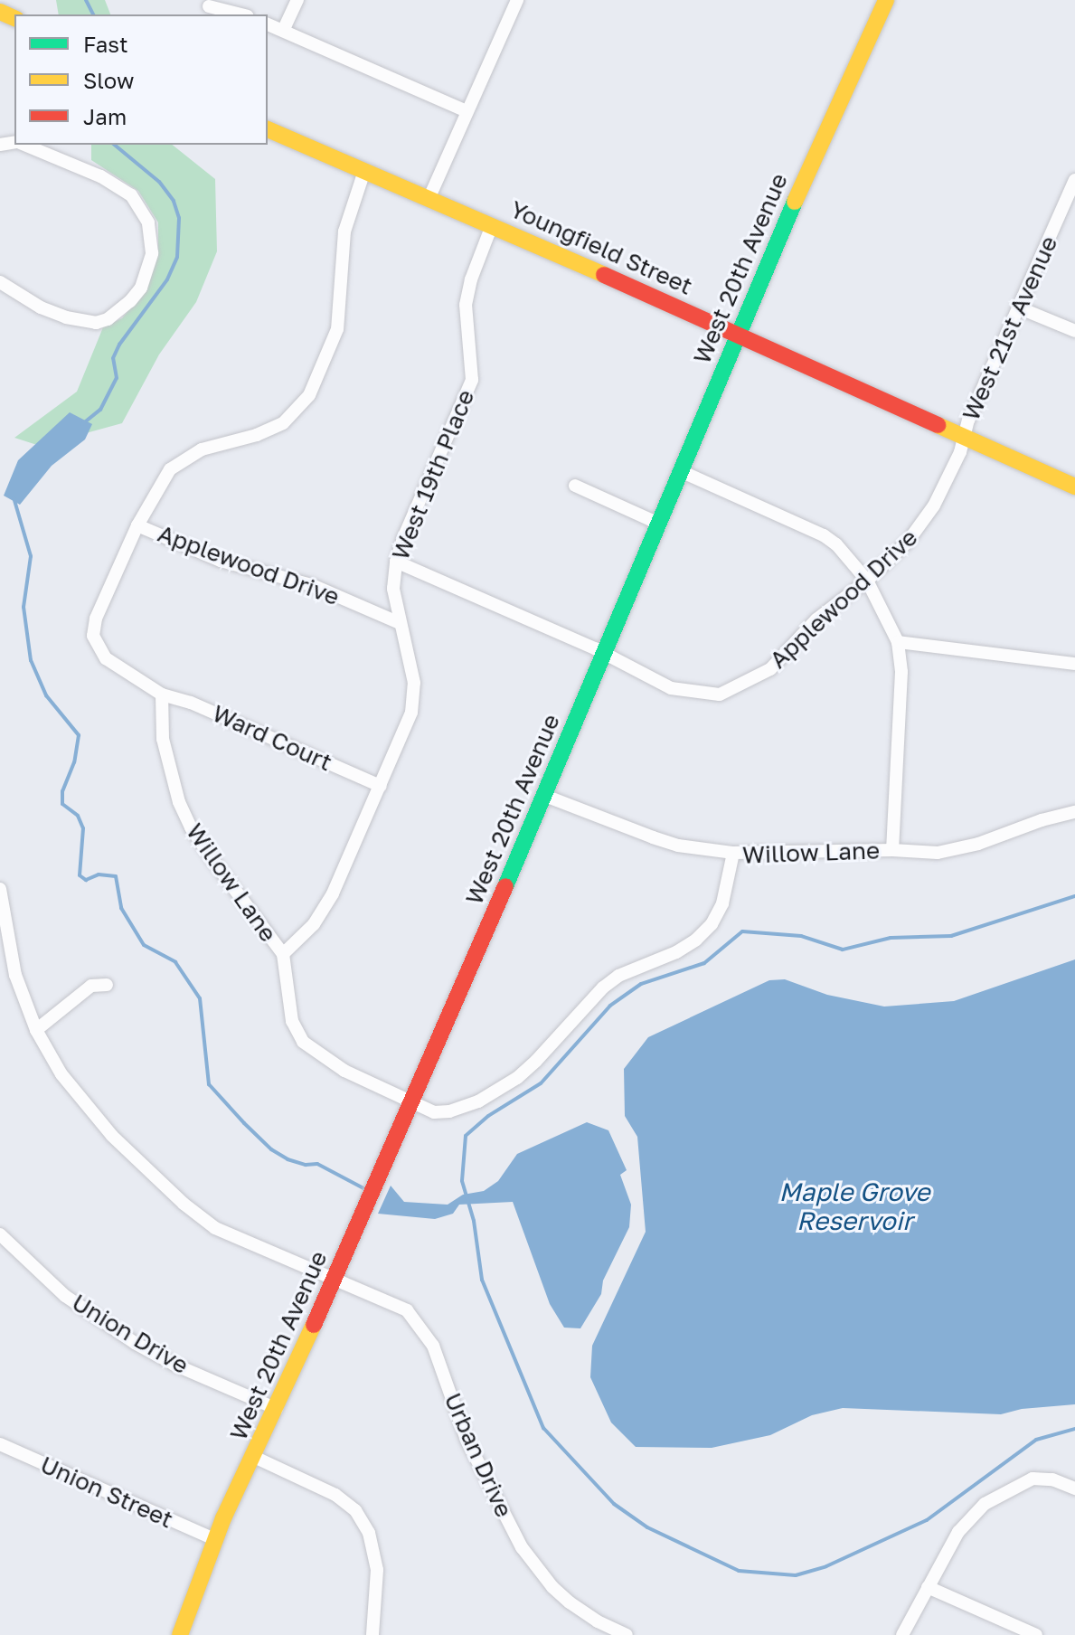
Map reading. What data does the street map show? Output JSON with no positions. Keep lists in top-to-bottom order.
{
  "streets": {
    "street": [
      "Youngfield Street",
      "West 20th Avenue",
      "West 21st Avenue",
      "West 19th Place",
      "Applewood Drive",
      "Ward Court",
      "Willow Lane",
      "Union Drive",
      "Urban Drive",
      "Union Street"
    ]
  },
  "crossings": [
    ["Youngfield Street", "West 20th Avenue"],
    ["Youngfield Street", "West 21st Avenue"],
    ["Youngfield Street", "West 19th Place"],
    ["Youngfield Street", "Applewood Drive"],
    ["West 20th Avenue", "Applewood Drive"],
    ["West 20th Avenue", "Willow Lane"],
    ["West 20th Avenue", "Union Drive"],
    ["West 20th Avenue", "Urban Drive"],
    ["West 20th Avenue", "Union Street"],
    ["West 21st Avenue", "Applewood Drive"],
    ["West 19th Place", "Applewood Drive"],
    ["West 19th Place", "Ward Court"],
    ["West 19th Place", "Willow Lane"],
    ["Ward Court", "Willow Lane"]
  ],
  "water": ["Maple Grove Reservoir"],
  "legend": ["Fast", "Slow", "Jam"]
}
